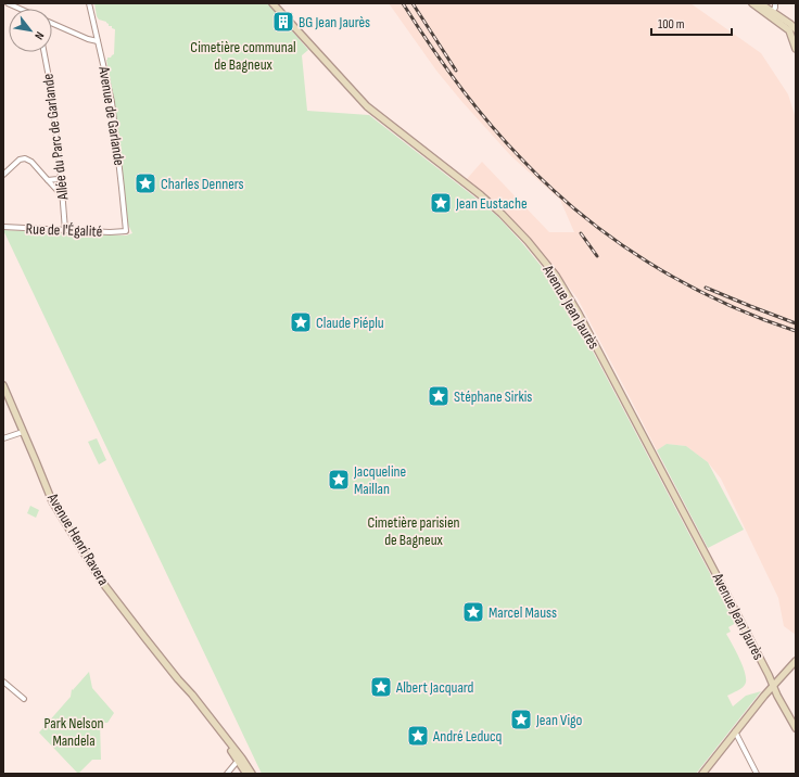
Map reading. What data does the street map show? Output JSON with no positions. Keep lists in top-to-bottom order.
{
  "streets": {
    "street": [
      "Avenue de Garlande",
      "Allée du Parc de Garlande",
      "Rue de l'Égalité",
      "Avenue Jean Jaurès",
      "Avenue Henri Ravera"
    ]
  },
  "crossings": [
    ["Avenue de Garlande", "Rue de l'Égalité"],
    ["Allée du Parc de Garlande", "Rue de l'Égalité"]
  ],
  "parks": ["Cimetière communal de Bagneux", "Cimetière parisien de Bagneux", "Park Nelson Mandela"],
  "places": {
    "building": ["BG Jean Jaurès"],
    "place": [
      "Charles Denners",
      "Jean Eustache",
      "Claude Piéplu",
      "Stéphane Sirkis",
      "Jacqueline Maillan",
      "Marcel Mauss",
      "Albert Jacquard",
      "Jean Vigo",
      "André Leducq"
    ]
  },
  "scale_bar": "100 m",
  "north": "bottom right"
}
